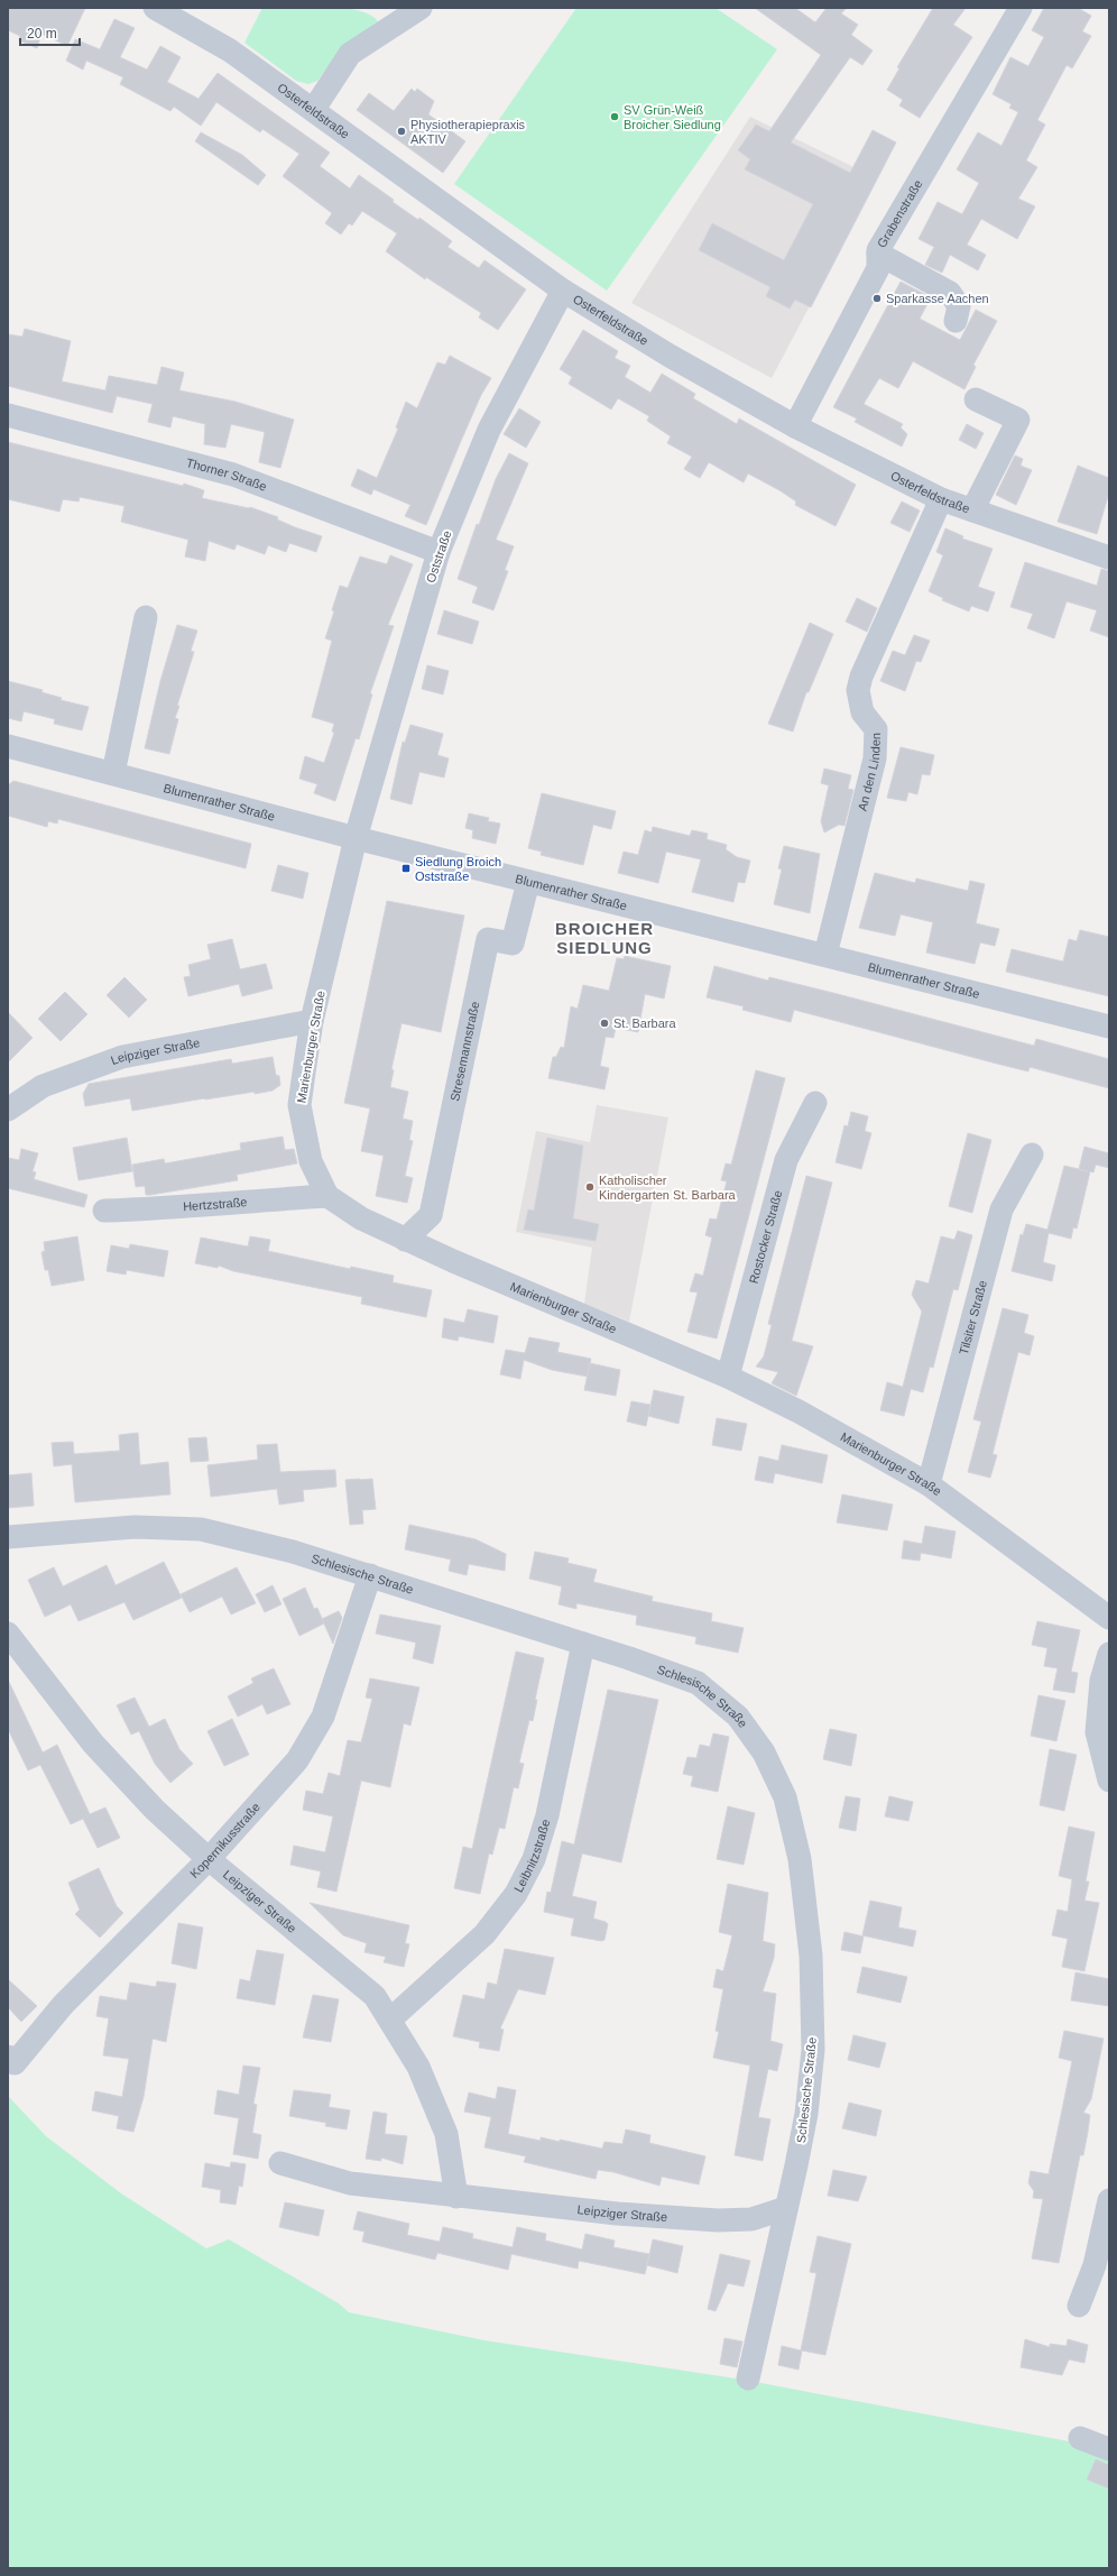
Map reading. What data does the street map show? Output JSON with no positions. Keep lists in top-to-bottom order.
{
  "streets": {
    "street": [
      "Osterfeldstraße",
      "Grabenstraße",
      "Thorner Straße",
      "Oststraße",
      "An den Linden",
      "Blumenrather Straße",
      "Marienburger Straße",
      "Stresemannstraße",
      "Leipziger Straße",
      "Hertzstraße",
      "Rostocker Straße",
      "Tilsiter Straße",
      "Schlesische Straße",
      "Kopernikusstraße",
      "Leibnitzstraße"
    ]
  },
  "crossings": [
    ["Osterfeldstraße", "Grabenstraße"],
    ["Osterfeldstraße", "Oststraße"],
    ["Osterfeldstraße", "An den Linden"],
    ["Thorner Straße", "Oststraße"],
    ["Oststraße", "Blumenrather Straße"],
    ["Oststraße", "Marienburger Straße"],
    ["An den Linden", "Blumenrather Straße"],
    ["Blumenrather Straße", "Marienburger Straße"],
    ["Blumenrather Straße", "Stresemannstraße"],
    ["Marienburger Straße", "Stresemannstraße"],
    ["Marienburger Straße", "Leipziger Straße"],
    ["Marienburger Straße", "Hertzstraße"],
    ["Marienburger Straße", "Rostocker Straße"],
    ["Marienburger Straße", "Tilsiter Straße"],
    ["Leipziger Straße", "Schlesische Straße"],
    ["Leipziger Straße", "Kopernikusstraße"],
    ["Leipziger Straße", "Leibnitzstraße"],
    ["Schlesische Straße", "Kopernikusstraße"],
    ["Schlesische Straße", "Leibnitzstraße"]
  ],
  "districts": ["BROICHER SIEDLUNG"],
  "places": {
    "other": [
      "SV Grün-Weiß Broicher Siedlung",
      "Physiotherapiepraxis AKTIV",
      "Sparkasse Aachen",
      "St. Barbara",
      "Katholischer Kindergarten St. Barbara"
    ],
    "transit": ["Siedlung Broich Oststraße"]
  },
  "scale_bar": "20 m"
}
